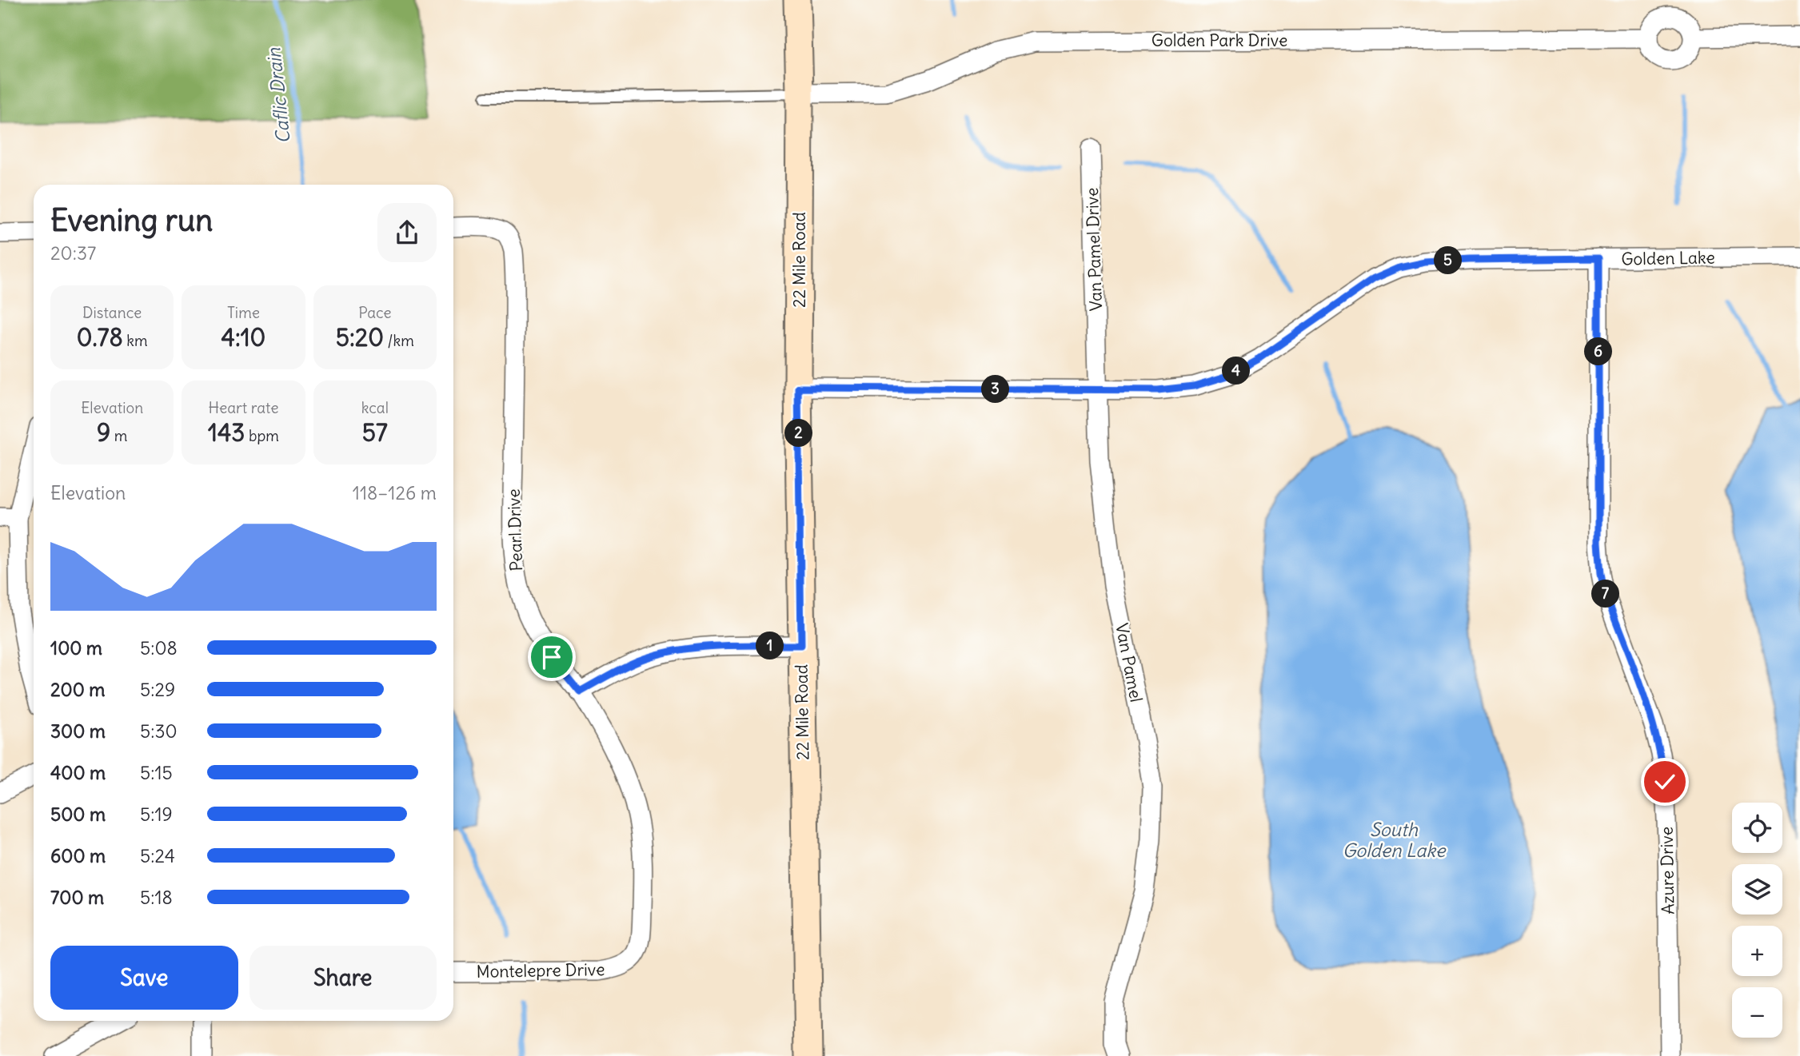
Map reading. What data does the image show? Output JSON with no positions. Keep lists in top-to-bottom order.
{
  "streets": {
    "street": [
      "Golden Park Drive",
      "Van Pamel Drive",
      "Golden Lake",
      "22 Mile Road",
      "Pearl Drive",
      "Van Pamel",
      "Azure Drive",
      "Montelepre Drive"
    ]
  },
  "crossings": [
    ["Golden Park Drive", "22 Mile Road"],
    ["Van Pamel Drive", "Van Pamel"],
    ["Golden Lake", "22 Mile Road"],
    ["Golden Lake", "Van Pamel"],
    ["Golden Lake", "Azure Drive"],
    ["Pearl Drive", "Montelepre Drive"]
  ],
  "water": ["Caflic Drain", "South Golden Lake"],
  "page": {
    "heading": ["Evening run", "20:37"],
    "pins": [
      "5",
      "6",
      "4",
      "3",
      "2",
      "7",
      "1"
    ],
    "stats": [
      ["Distance", "0.78 km"],
      ["Time", "4:10"],
      ["Pace", "5:20 /km"],
      ["Elevation", "9 m"],
      ["Heart rate", "143 bpm"],
      ["kcal", "57"]
    ],
    "chart": ["Elevation", "118–126 m"],
    "list": [
      {
        "name": "100 m",
        "note": "5:08"
      },
      {
        "name": "200 m",
        "note": "5:29"
      },
      {
        "name": "300 m",
        "note": "5:30"
      },
      {
        "name": "400 m",
        "note": "5:15"
      },
      {
        "name": "500 m",
        "note": "5:19"
      },
      {
        "name": "600 m",
        "note": "5:24"
      },
      {
        "name": "700 m",
        "note": "5:18"
      }
    ],
    "map_buttons": ["+", "−"],
    "buttons": ["Save", "Share"]
  }
}
